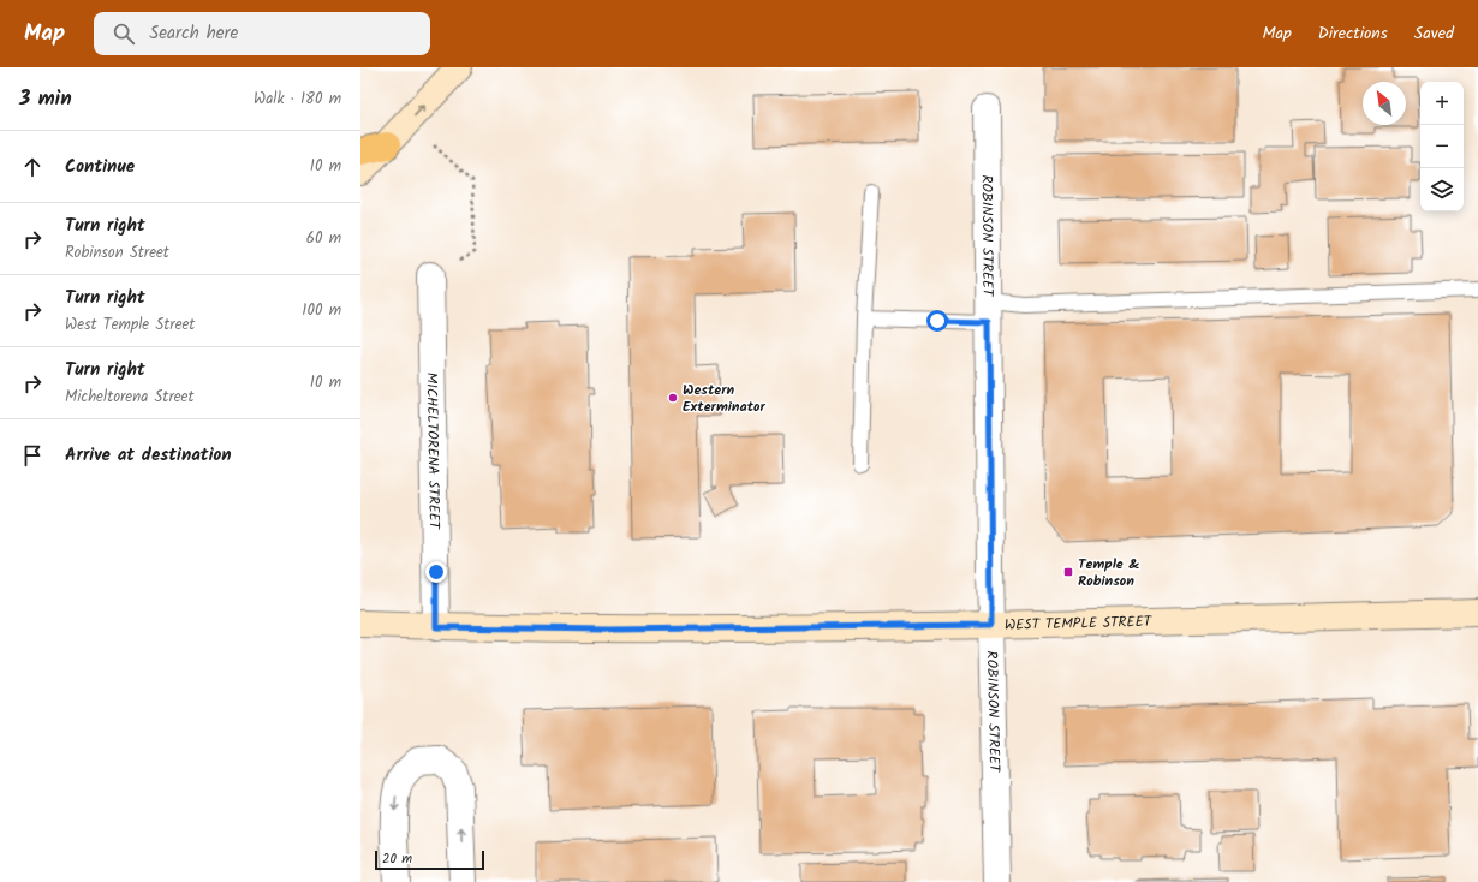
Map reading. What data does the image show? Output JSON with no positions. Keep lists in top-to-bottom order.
{
  "streets": {
    "main road": ["WEST TEMPLE STREET"],
    "street": ["ROBINSON STREET", "MICHELTORENA STREET"]
  },
  "crossings": [
    ["ROBINSON STREET", "WEST TEMPLE STREET"],
    ["MICHELTORENA STREET", "WEST TEMPLE STREET"]
  ],
  "places": {
    "other": ["Western Exterminator"],
    "transit": ["Temple & Robinson"]
  },
  "scale_bar": "20 m",
  "north": "top left",
  "page": {
    "header": "Map",
    "search": "Search here",
    "nav": ["Map", "Directions", "Saved"],
    "heading": ["3 min", "Walk · 180 m"],
    "map_buttons": ["+", "−"],
    "list": [
      ["Continue", "10 m"],
      ["Turn right", "Robinson Street", "60 m"],
      ["Turn right", "West Temple Street", "100 m"],
      ["Turn right", "Micheltorena Street", "10 m"],
      "Arrive at destination"
    ],
    "scale": "20 m"
  }
}
